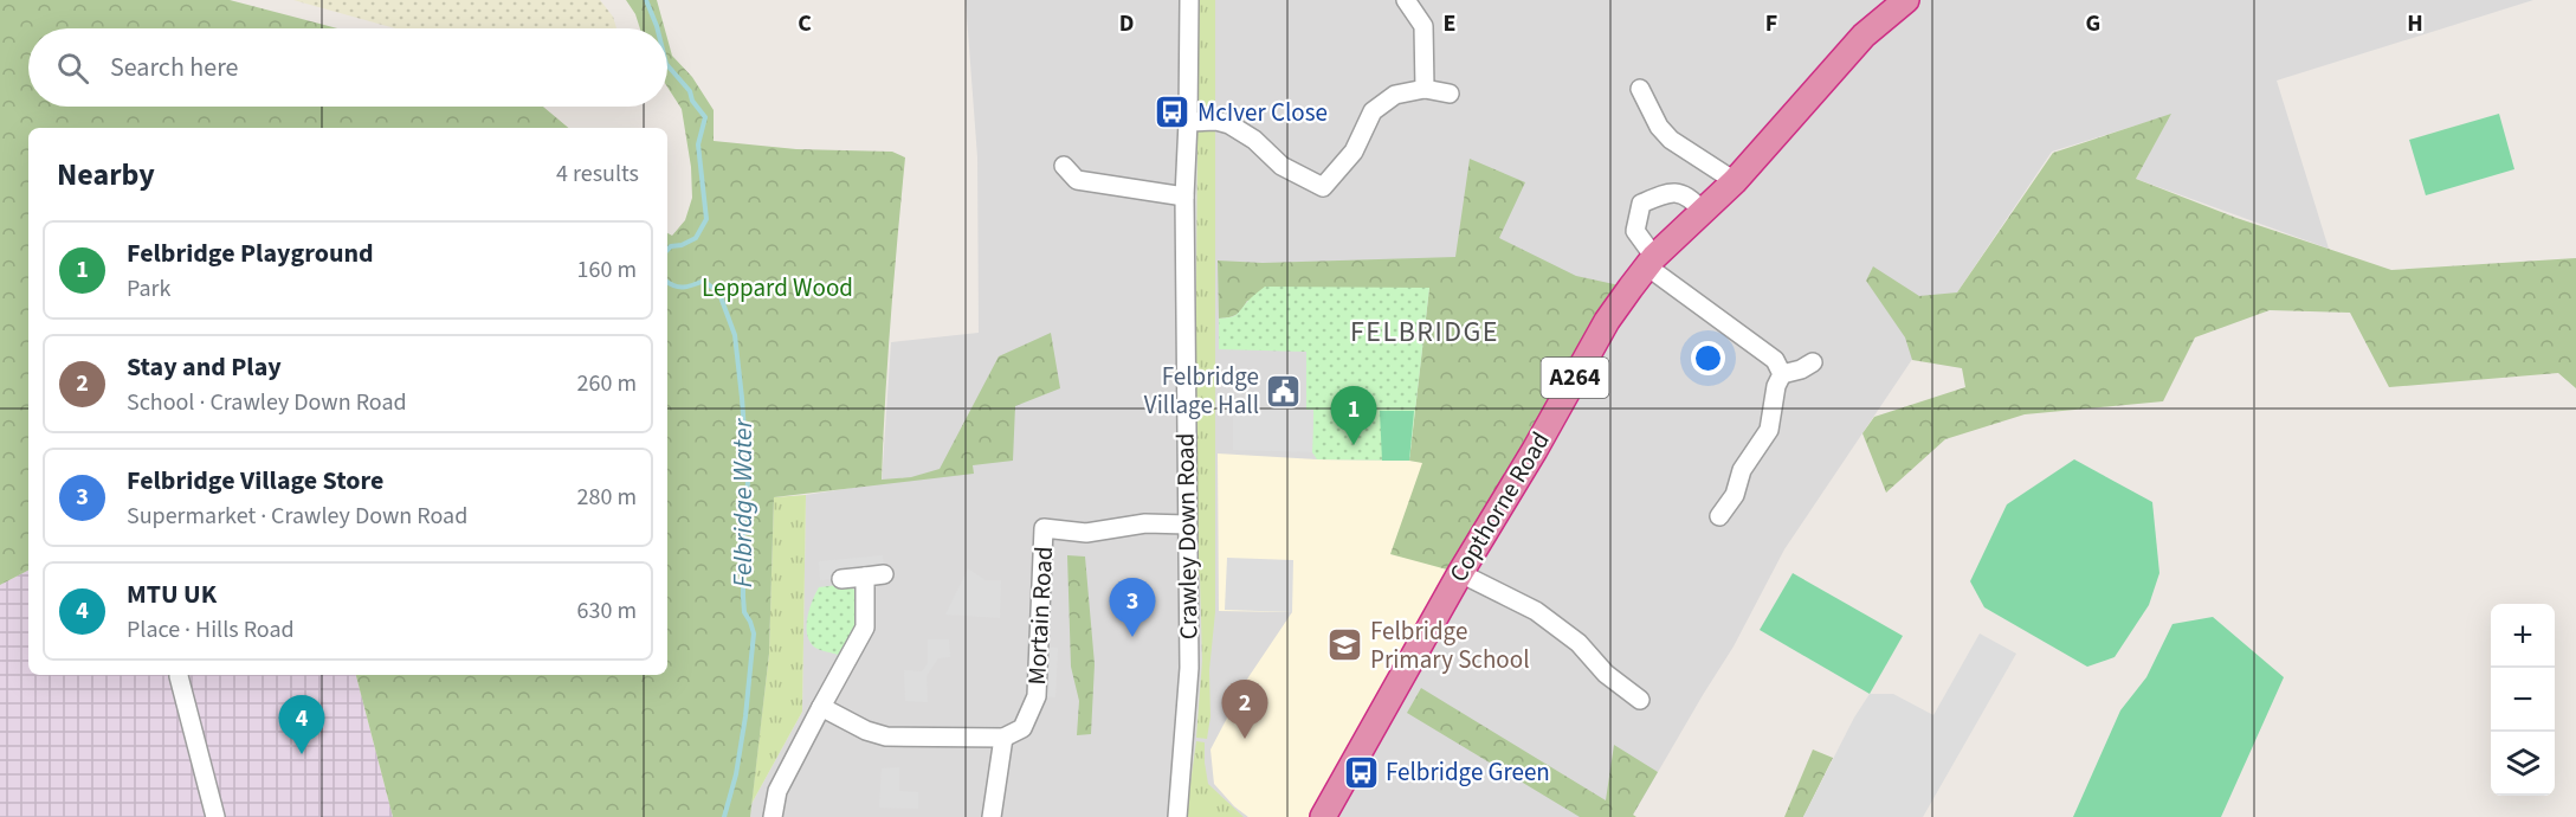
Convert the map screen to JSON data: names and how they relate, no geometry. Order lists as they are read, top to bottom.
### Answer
{
  "streets": {
    "highway": ["A264", "Copthorne Road"],
    "street": ["Crawley Down Road", "Mortain Road"]
  },
  "crossings": [
    ["Crawley Down Road", "Mortain Road"]
  ],
  "districts": ["FELBRIDGE"],
  "water": ["Felbridge Water"],
  "parks": ["Leppard Wood"],
  "places": {
    "bus stop": ["McIver Close", "Felbridge Green"],
    "public building": ["Felbridge Village Hall"],
    "school or university": ["Felbridge Primary School"]
  },
  "page": {
    "search": "Search here",
    "heading": ["Nearby", "4 results"],
    "list": [
      {
        "mark": "1",
        "name": "Felbridge Playground",
        "note": "Park",
        "value": "160 m"
      },
      {
        "mark": "2",
        "name": "Stay and Play",
        "note": "School · Crawley Down Road",
        "value": "260 m"
      },
      {
        "mark": "3",
        "name": "Felbridge Village Store",
        "note": "Supermarket · Crawley Down Road",
        "value": "280 m"
      },
      {
        "mark": "4",
        "name": "MTU UK",
        "note": "Place · Hills Road",
        "value": "630 m"
      }
    ],
    "pins": [
      "1",
      "3",
      "2",
      "4"
    ],
    "map_buttons": ["+", "−"]
  },
  "grid": {
    "columns": [
      "C",
      "D",
      "E",
      "F",
      "G",
      "H"
    ]
  }
}
